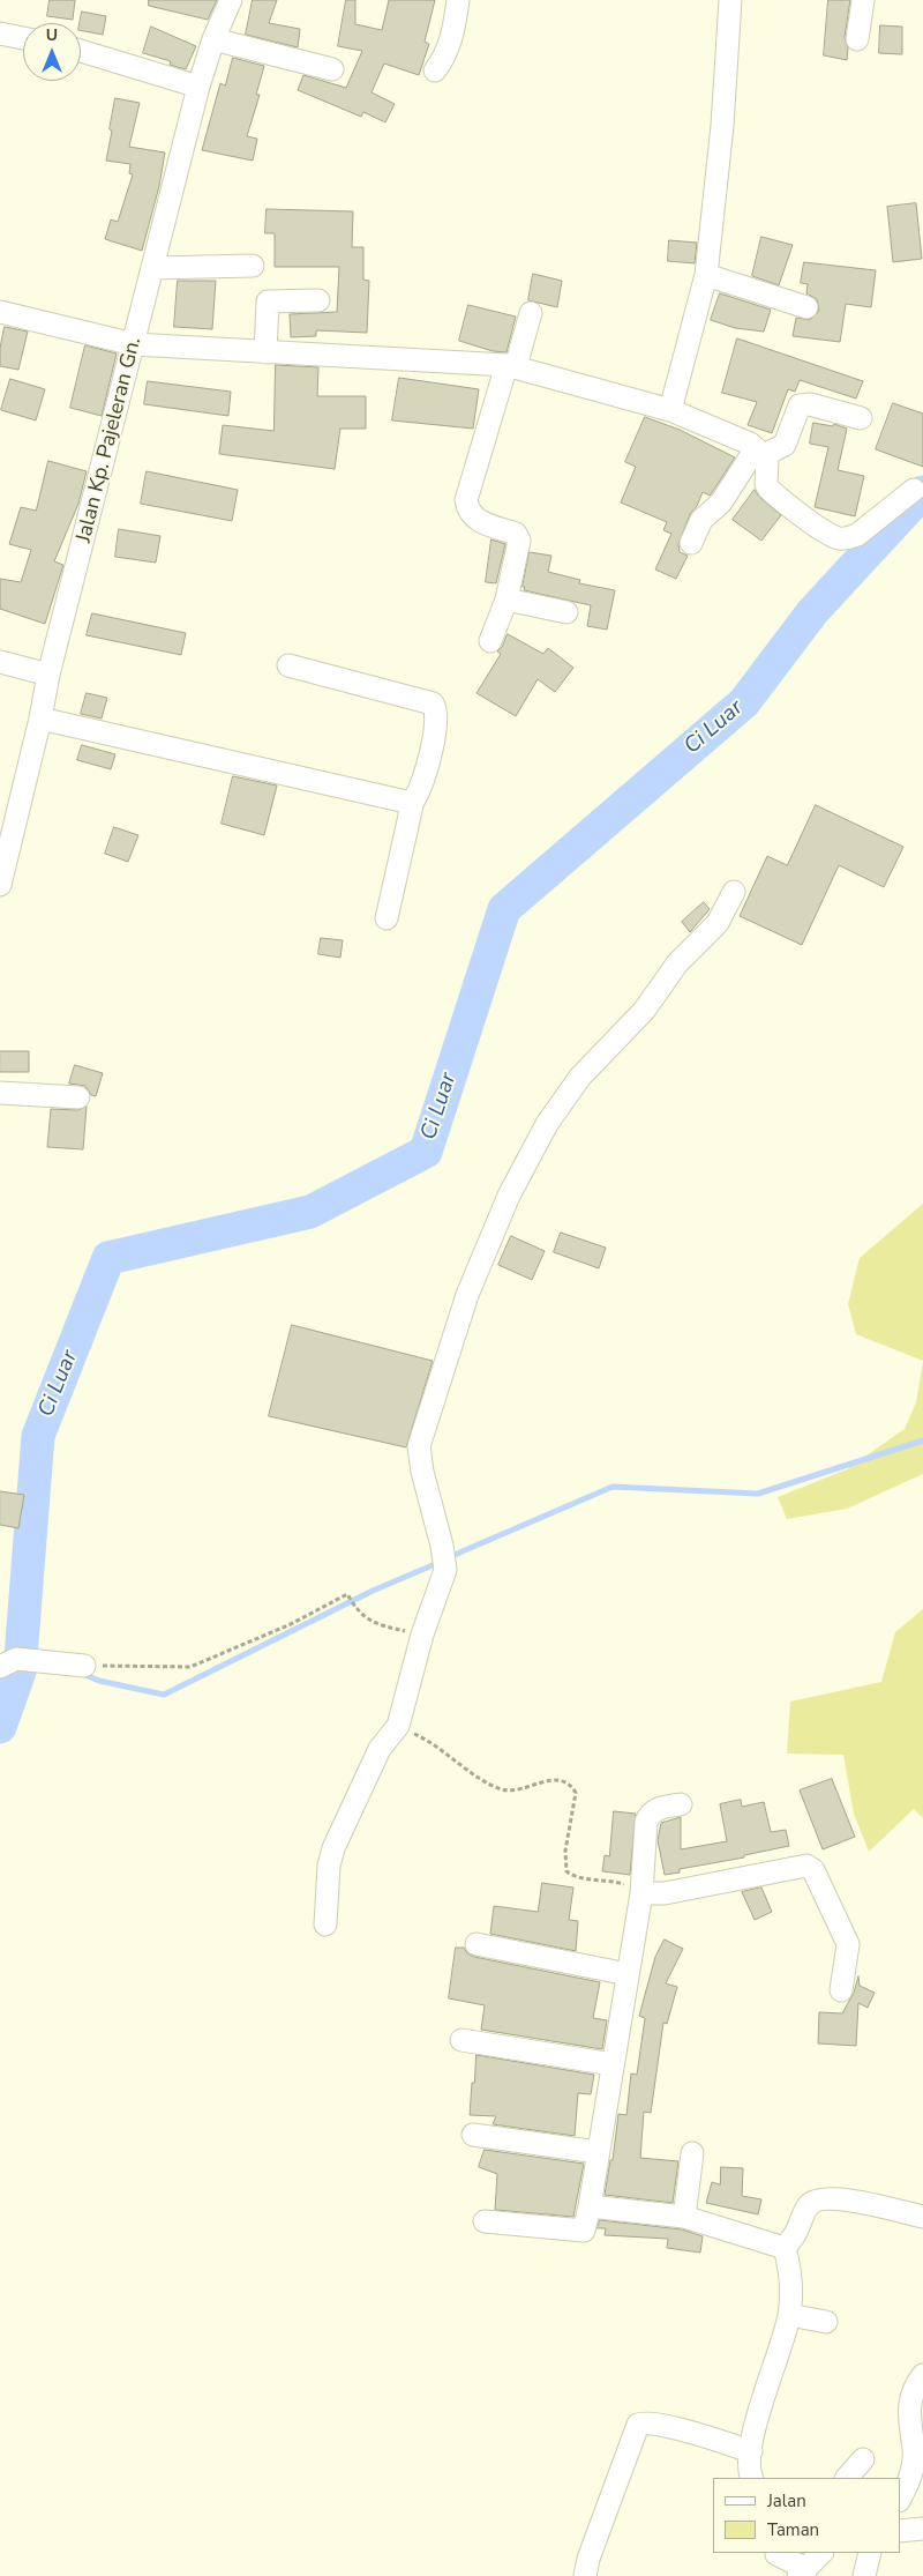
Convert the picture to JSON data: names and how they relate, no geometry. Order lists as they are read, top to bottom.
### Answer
{
  "streets": {
    "street": ["Jalan Kp. Pajeleran Gn."]
  },
  "water": ["Ci Luar"],
  "legend": ["Jalan", "Taman"],
  "north": "top"
}
